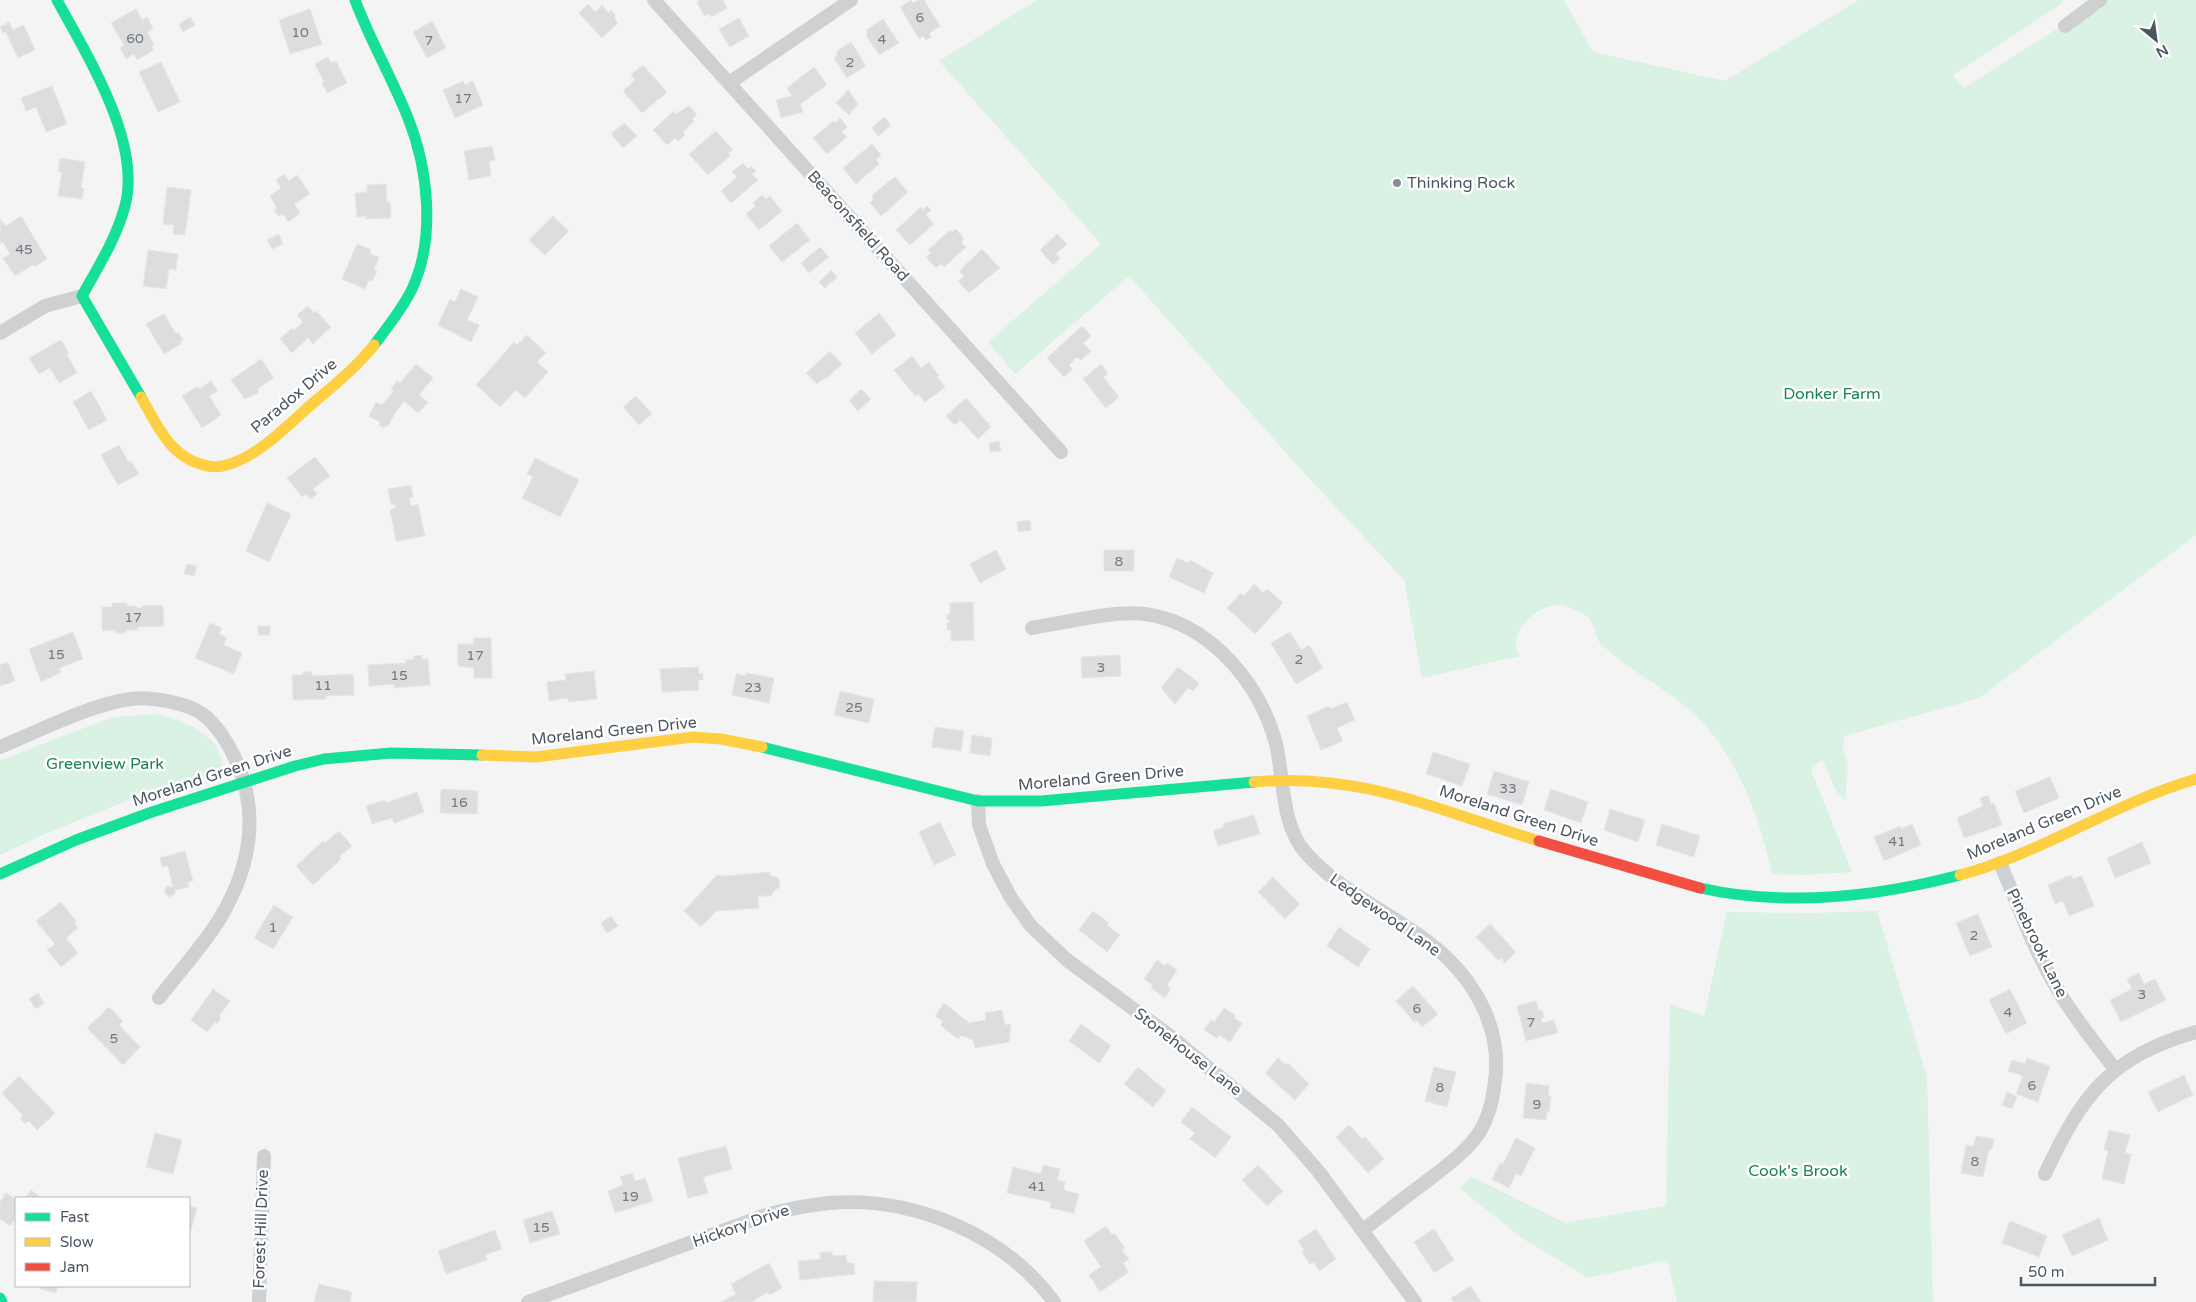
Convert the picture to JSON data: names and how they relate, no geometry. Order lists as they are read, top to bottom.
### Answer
{
  "streets": {
    "street": [
      "Beaconsfield Road",
      "Paradox Drive",
      "Moreland Green Drive",
      "Ledgewood Lane",
      "Pinebrook Lane",
      "Stonehouse Lane",
      "Hickory Drive",
      "Forest Hill Drive"
    ]
  },
  "crossings": [
    ["Moreland Green Drive", "Ledgewood Lane"],
    ["Moreland Green Drive", "Pinebrook Lane"],
    ["Moreland Green Drive", "Stonehouse Lane"],
    ["Ledgewood Lane", "Stonehouse Lane"]
  ],
  "parks": ["Donker Farm", "Greenview Park", "Cook's Brook"],
  "places": ["Thinking Rock"],
  "house_numbers": [
    "6",
    "10",
    "60",
    "4",
    "7",
    "2",
    "17",
    "45",
    "8",
    "17",
    "15",
    "17",
    "2",
    "3",
    "15",
    "11",
    "23",
    "25",
    "33",
    "16",
    "41",
    "1",
    "2",
    "3",
    "6",
    "4",
    "7",
    "5",
    "6",
    "8",
    "9",
    "8",
    "41",
    "19",
    "15"
  ],
  "legend": ["Fast", "Slow", "Jam"],
  "scale_bar": "50 m",
  "north": "bottom right"
}
